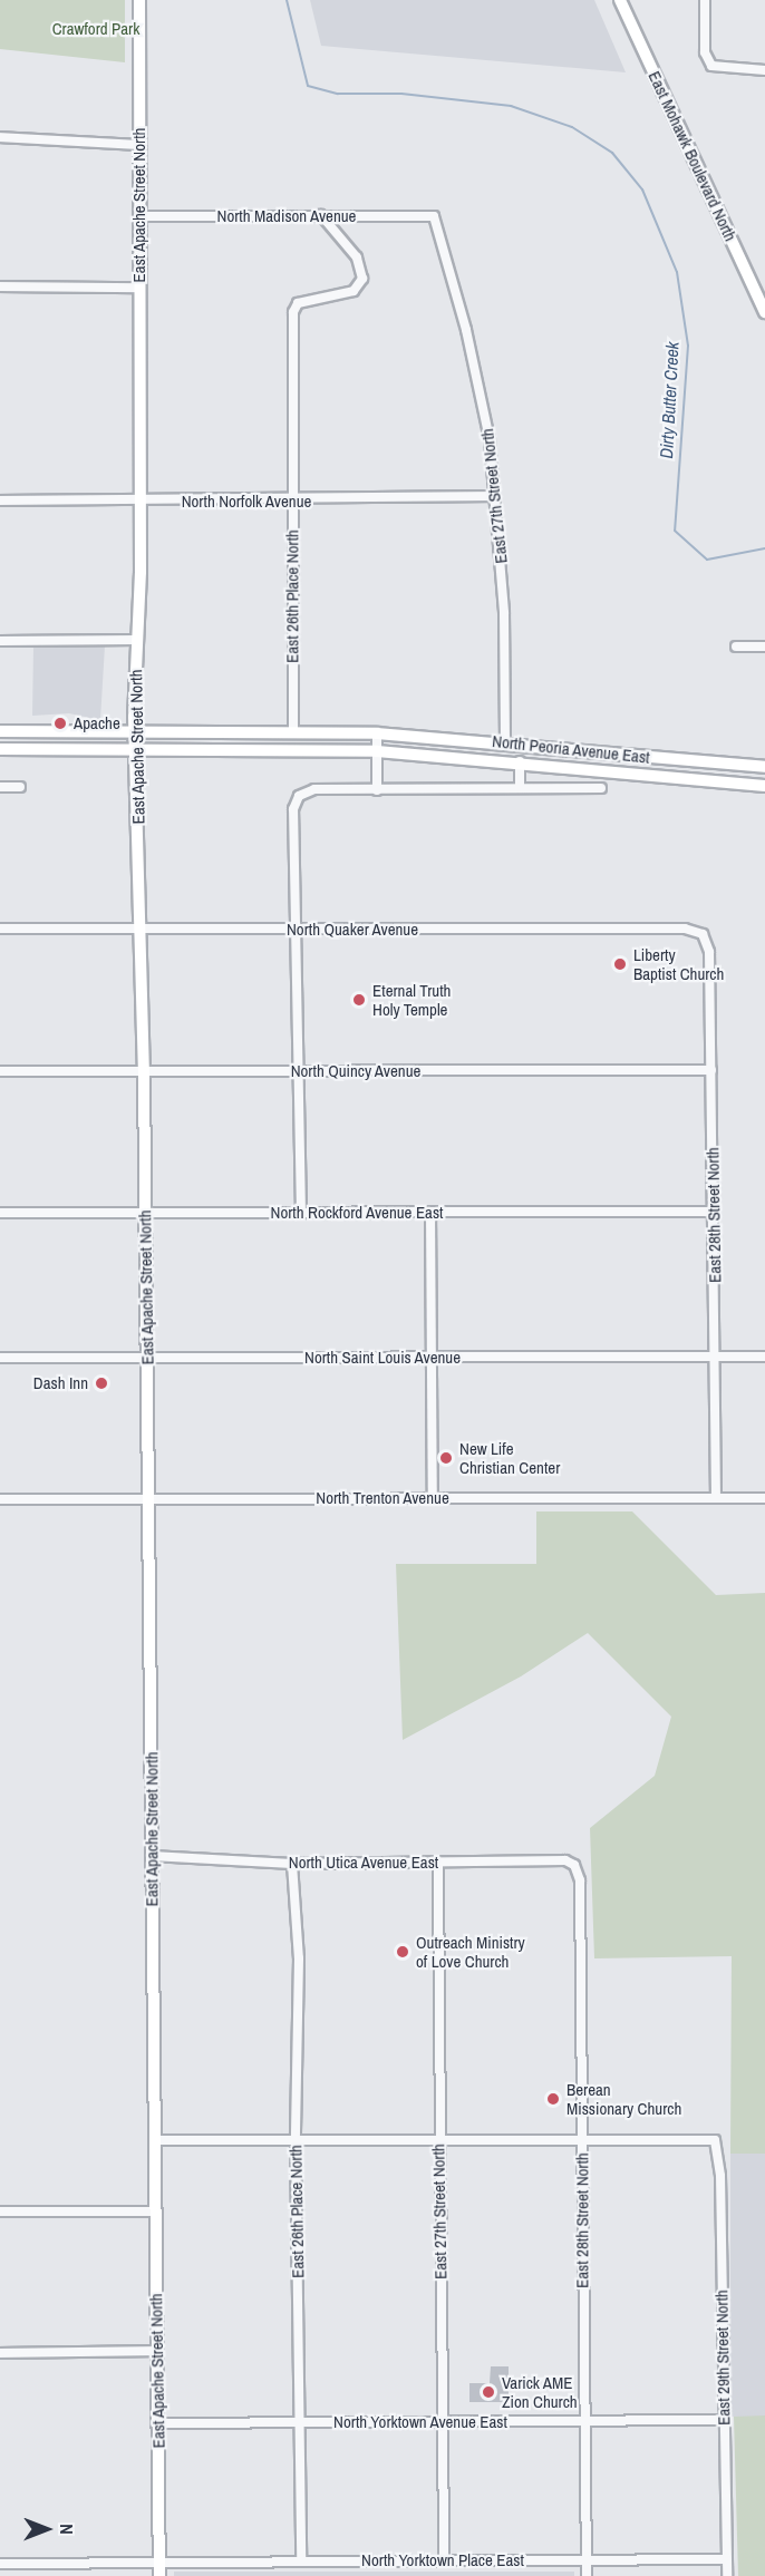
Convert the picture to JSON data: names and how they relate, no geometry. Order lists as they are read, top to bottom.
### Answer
{
  "streets": {
    "main road": ["East Mohawk Boulevard North", "East Apache Street North", "North Peoria Avenue East"],
    "street": [
      "North Madison Avenue",
      "East 27th Street North",
      "North Norfolk Avenue",
      "East 26th Place North",
      "North Quaker Avenue",
      "North Quincy Avenue",
      "North Rockford Avenue East",
      "East 28th Street North",
      "North Saint Louis Avenue",
      "North Trenton Avenue",
      "North Utica Avenue East",
      "East 29th Street North",
      "North Yorktown Avenue East",
      "North Yorktown Place East"
    ]
  },
  "crossings": [
    ["East Apache Street North", "North Madison Avenue"],
    ["East Apache Street North", "North Norfolk Avenue"],
    ["East Apache Street North", "North Peoria Avenue East"],
    ["East Apache Street North", "North Quaker Avenue"],
    ["East Apache Street North", "North Quincy Avenue"],
    ["East Apache Street North", "North Rockford Avenue East"],
    ["East Apache Street North", "North Saint Louis Avenue"],
    ["East Apache Street North", "North Trenton Avenue"],
    ["East Apache Street North", "North Utica Avenue East"],
    ["East Apache Street North", "North Yorktown Avenue East"],
    ["East Apache Street North", "North Yorktown Place East"],
    ["North Madison Avenue", "East 27th Street North"],
    ["North Madison Avenue", "East 26th Place North"],
    ["East 27th Street North", "North Norfolk Avenue"],
    ["East 27th Street North", "North Peoria Avenue East"],
    ["East 27th Street North", "North Utica Avenue East"],
    ["East 27th Street North", "North Yorktown Avenue East"],
    ["East 27th Street North", "North Yorktown Place East"],
    ["North Norfolk Avenue", "East 26th Place North"],
    ["East 26th Place North", "North Peoria Avenue East"],
    ["East 26th Place North", "North Utica Avenue East"],
    ["East 26th Place North", "North Yorktown Avenue East"],
    ["East 26th Place North", "North Yorktown Place East"],
    ["North Quaker Avenue", "East 28th Street North"],
    ["North Quincy Avenue", "East 28th Street North"],
    ["North Rockford Avenue East", "East 28th Street North"],
    ["East 28th Street North", "North Saint Louis Avenue"],
    ["East 28th Street North", "North Trenton Avenue"],
    ["East 28th Street North", "North Utica Avenue East"],
    ["East 28th Street North", "East 29th Street North"],
    ["East 28th Street North", "North Yorktown Avenue East"],
    ["East 28th Street North", "North Yorktown Place East"],
    ["East 29th Street North", "North Yorktown Avenue East"],
    ["East 29th Street North", "North Yorktown Place East"]
  ],
  "water": ["Dirty Butter Creek"],
  "parks": ["Crawford Park"],
  "places": [
    "Apache",
    "Liberty Baptist Church",
    "Eternal Truth Holy Temple",
    "Dash Inn",
    "New Life Christian Center",
    "Outreach Ministry of Love Church",
    "Berean Missionary Church",
    "Varick AME Zion Church"
  ],
  "north": "right"
}
